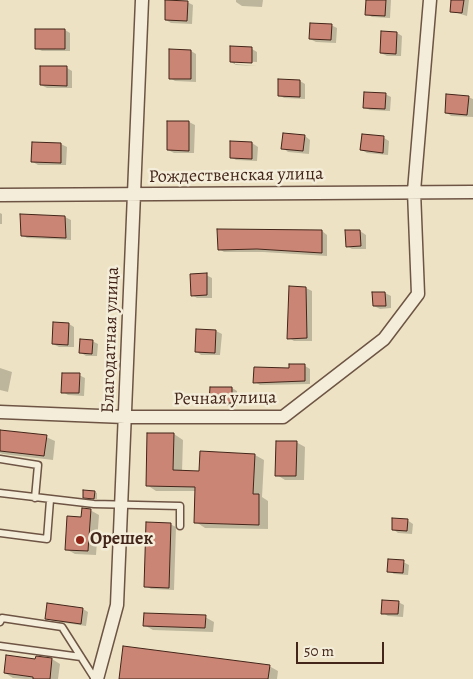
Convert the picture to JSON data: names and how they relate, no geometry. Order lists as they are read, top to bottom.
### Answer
{
  "streets": {
    "street": ["Рождественская улица", "Благодатная улица", "Речная улица"]
  },
  "crossings": [
    ["Рождественская улица", "Благодатная улица"],
    ["Рождественская улица", "Речная улица"],
    ["Благодатная улица", "Речная улица"]
  ],
  "places": ["Орешек"],
  "scale_bar": "50 m"
}
